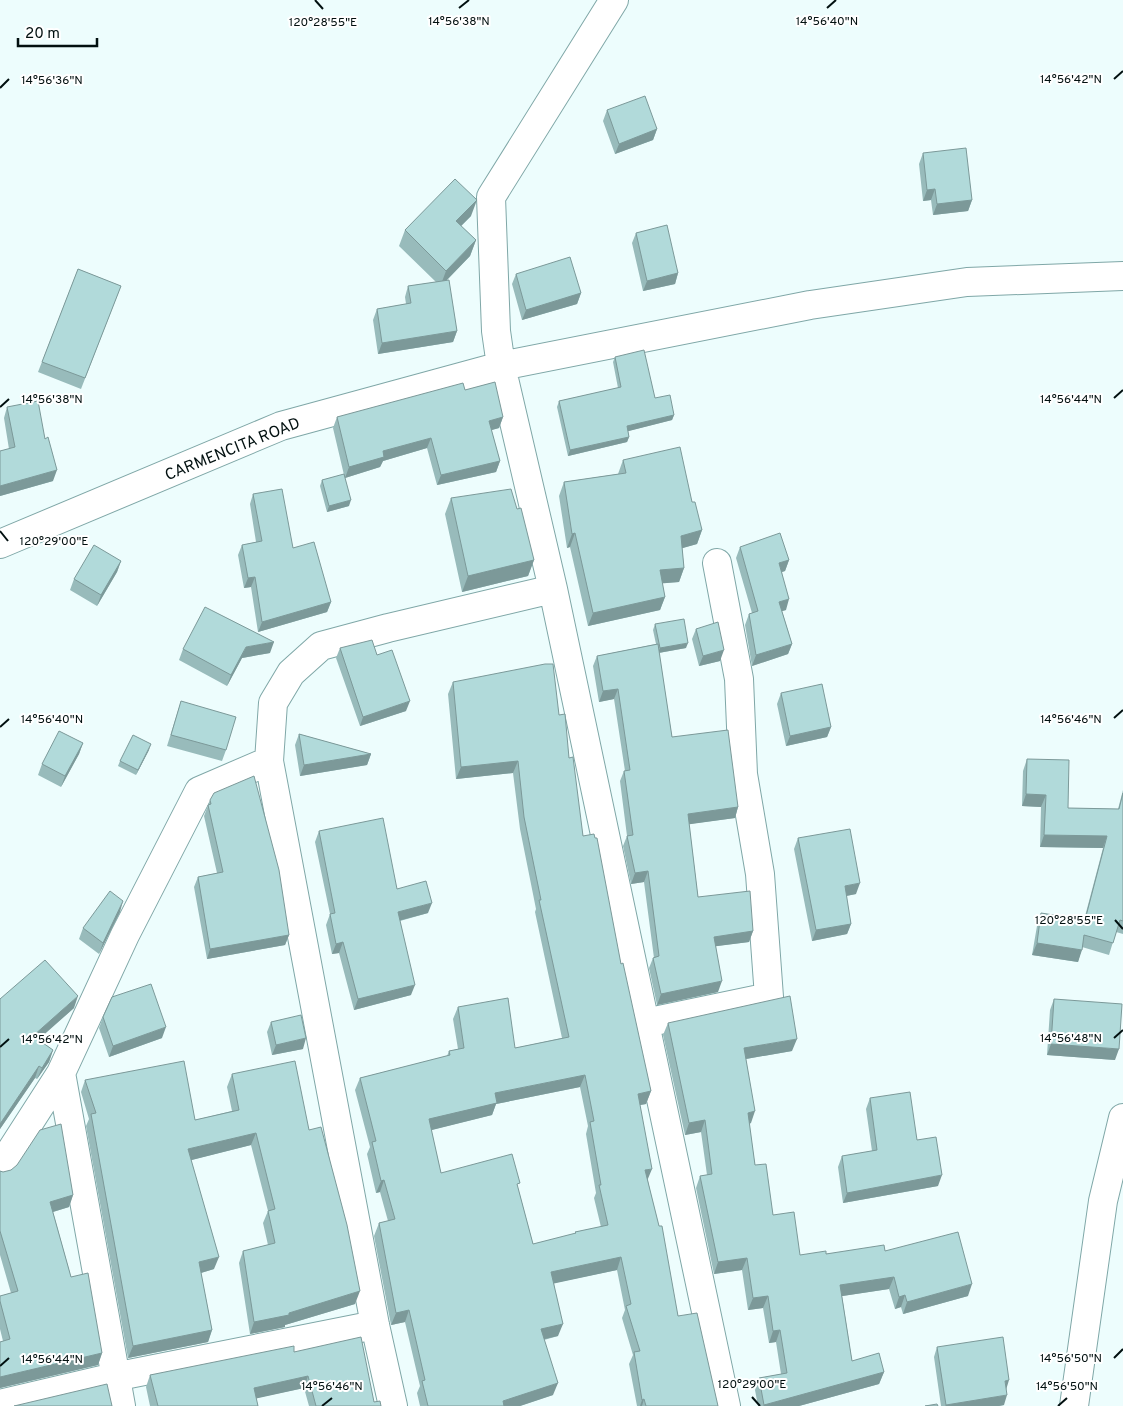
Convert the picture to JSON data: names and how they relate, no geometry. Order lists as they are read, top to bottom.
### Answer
{
  "streets": {
    "street": ["CARMENCITA ROAD"]
  },
  "scale_bar": "20 m",
  "coordinates": [
    "14°56'38\"N",
    "14°56'40\"N",
    "120°28'55\"E",
    "14°56'42\"N",
    "14°56'36\"N",
    "14°56'44\"N",
    "120°29'00\"E",
    "14°56'46\"N",
    "14°56'48\"N",
    "14°56'50\"N"
  ]
}
